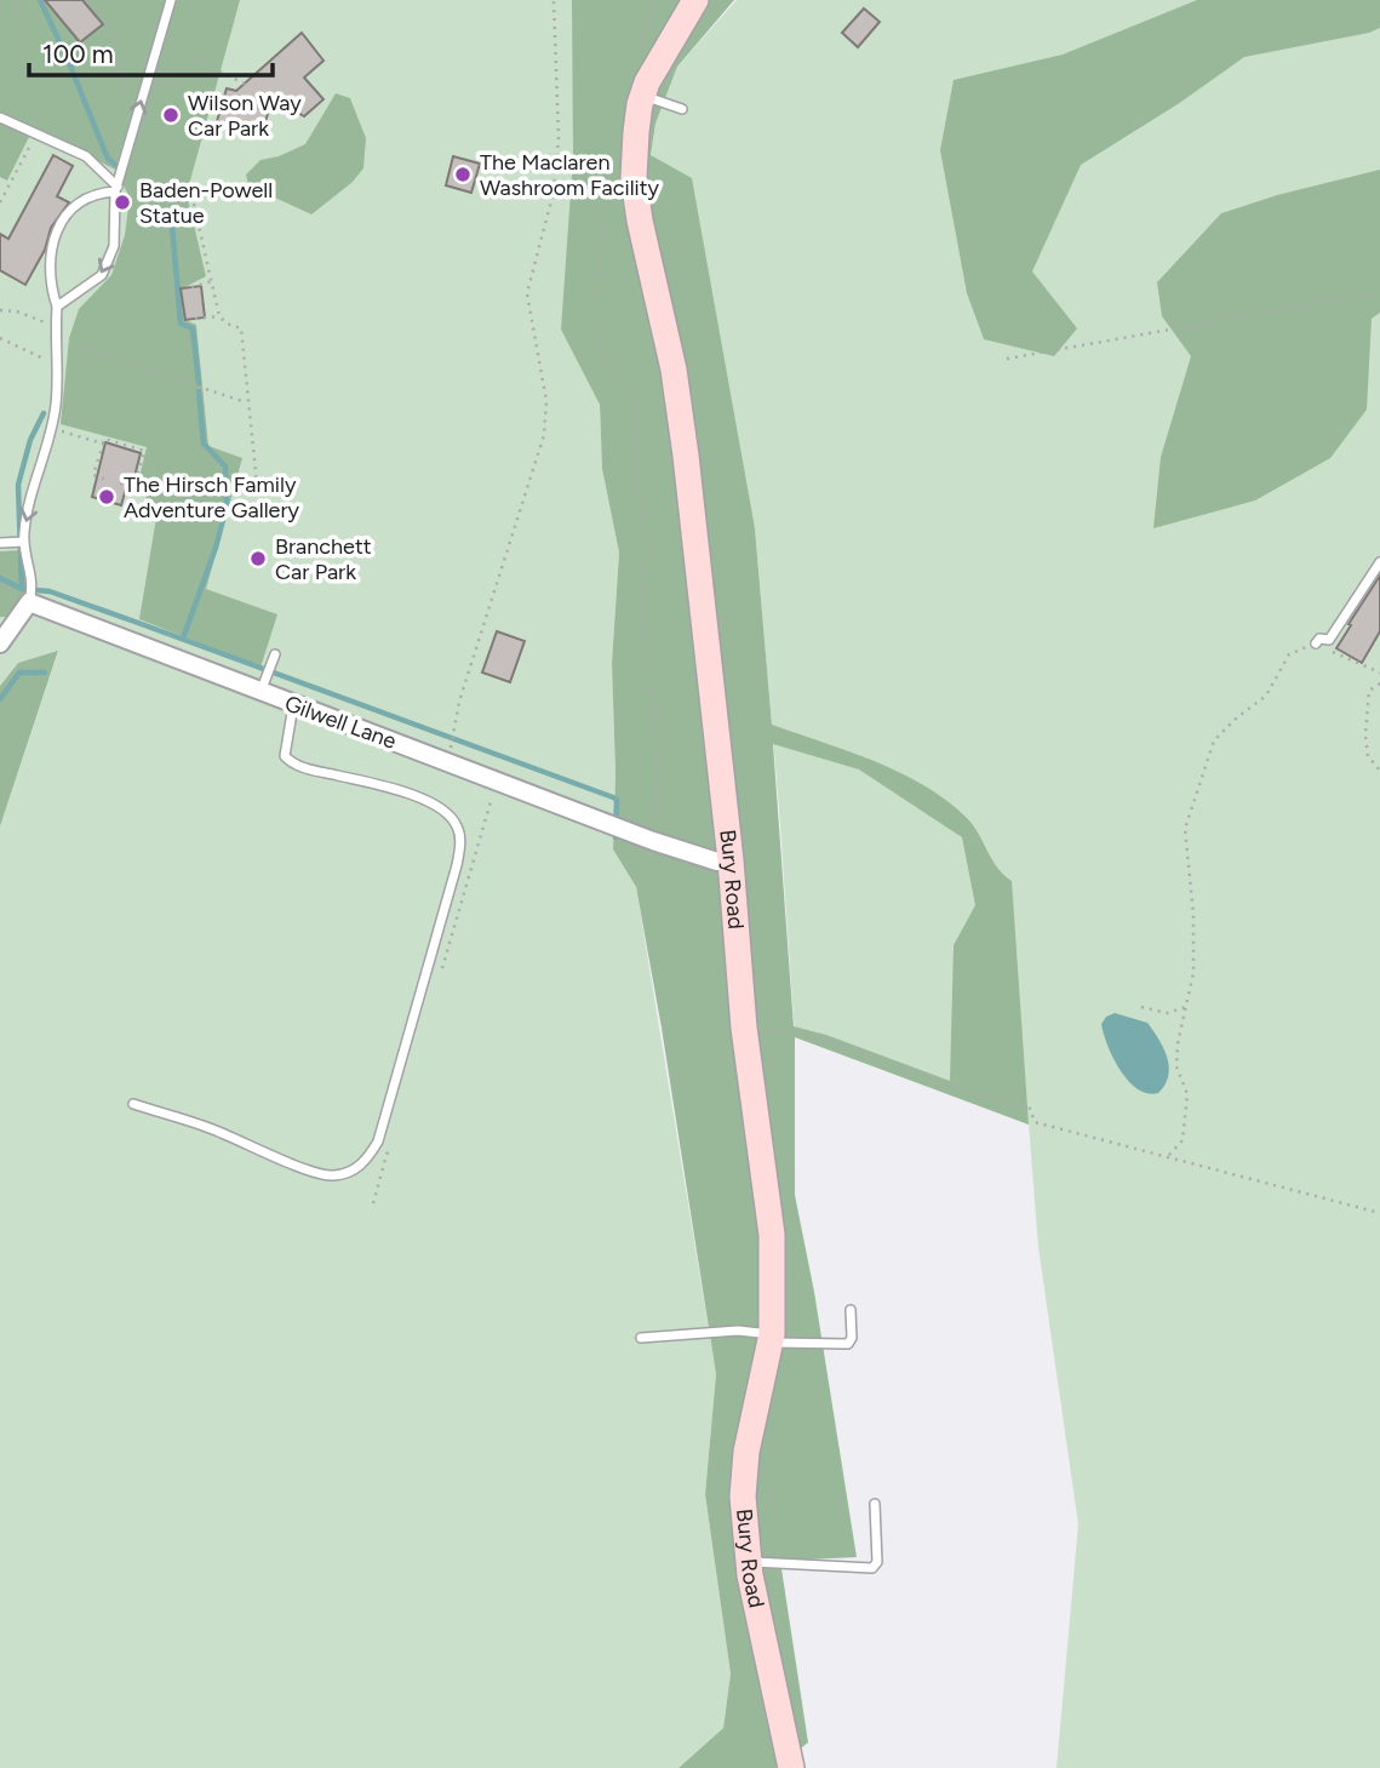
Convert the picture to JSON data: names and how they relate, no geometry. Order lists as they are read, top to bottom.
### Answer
{
  "streets": {
    "street": ["Gilwell Lane", "Bury Road"]
  },
  "crossings": [
    ["Gilwell Lane", "Bury Road"]
  ],
  "places": [
    "Wilson Way Car Park",
    "The Maclaren Washroom Facility",
    "Baden-Powell Statue",
    "The Hirsch Family Adventure Gallery",
    "Branchett Car Park"
  ],
  "scale_bar": "100 m"
}
